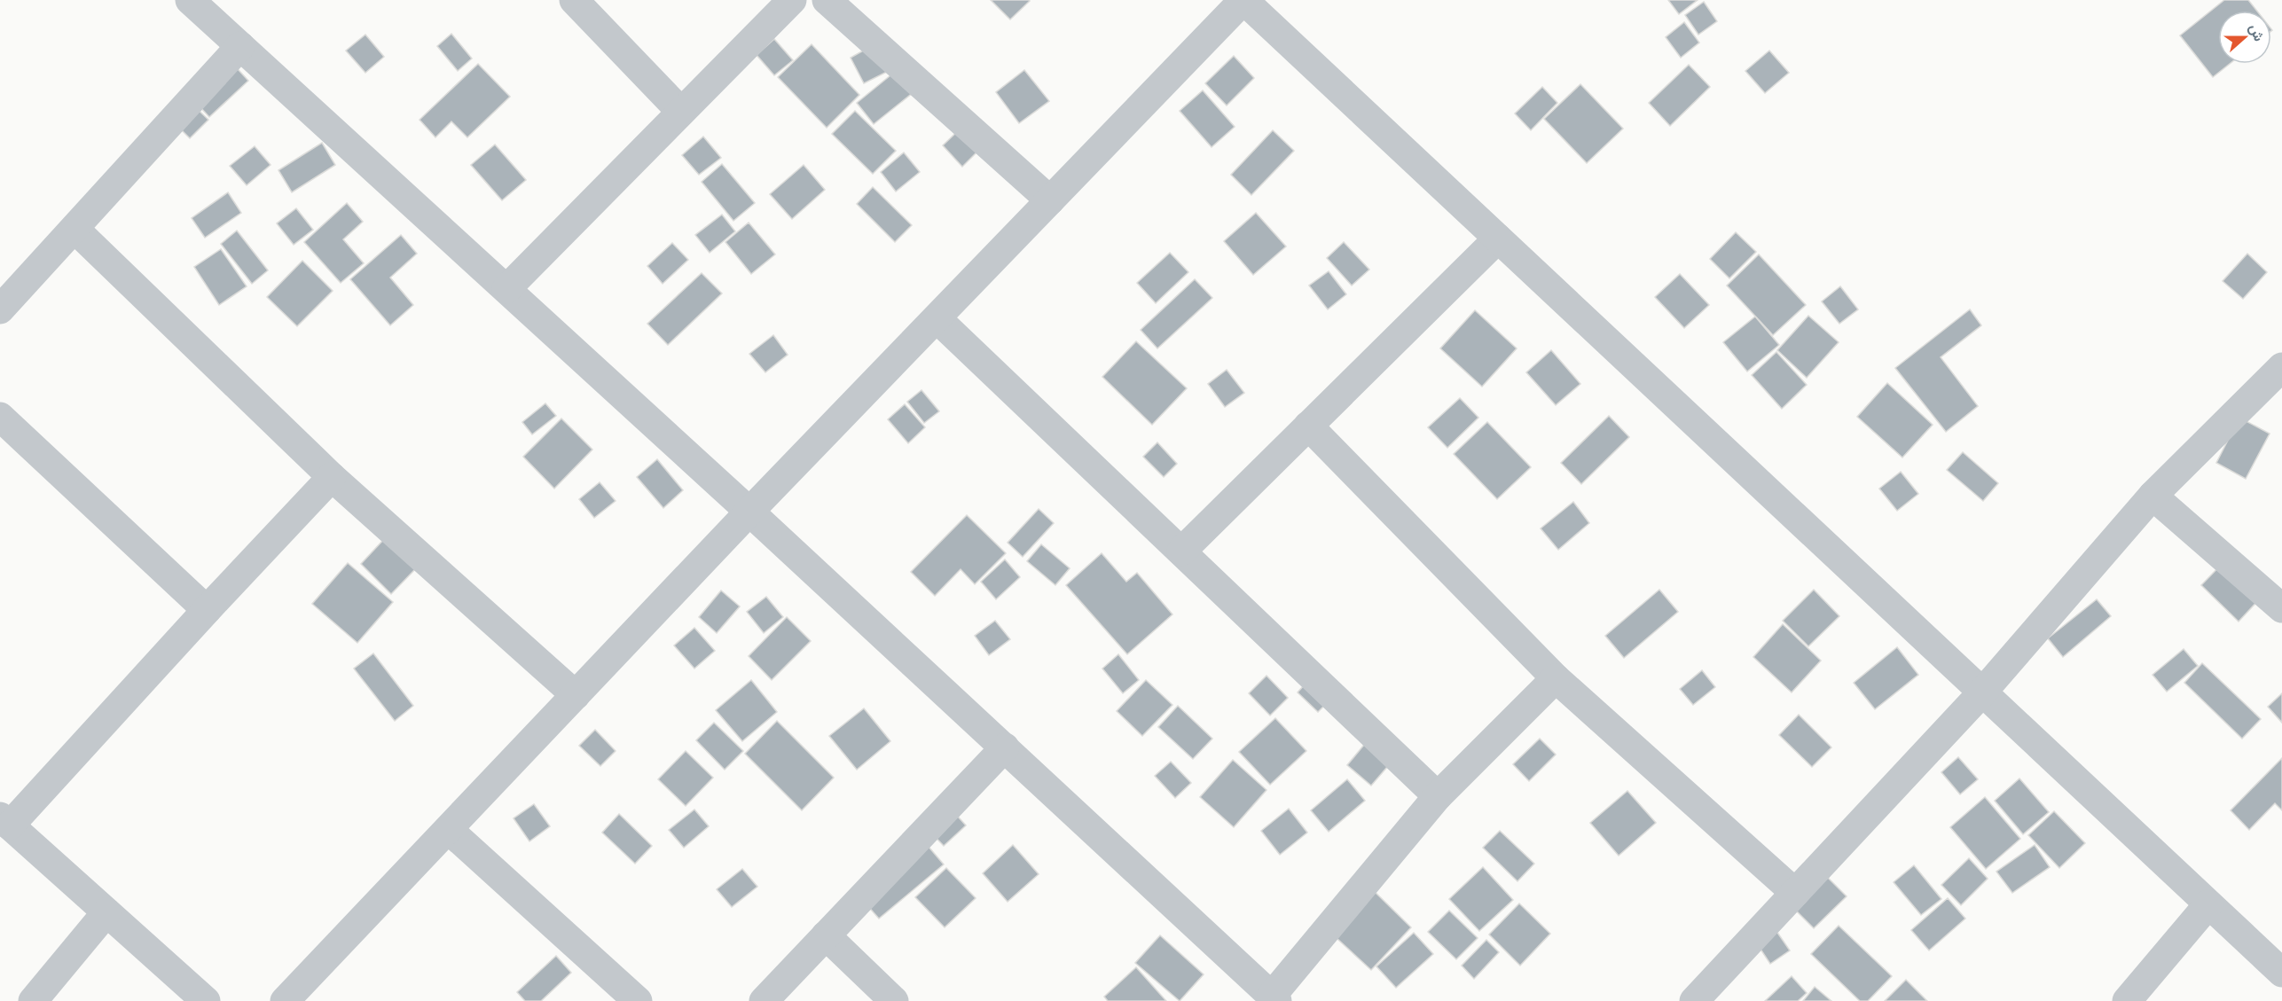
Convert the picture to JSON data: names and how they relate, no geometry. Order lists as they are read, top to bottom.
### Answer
{
  "north": "right"
}
